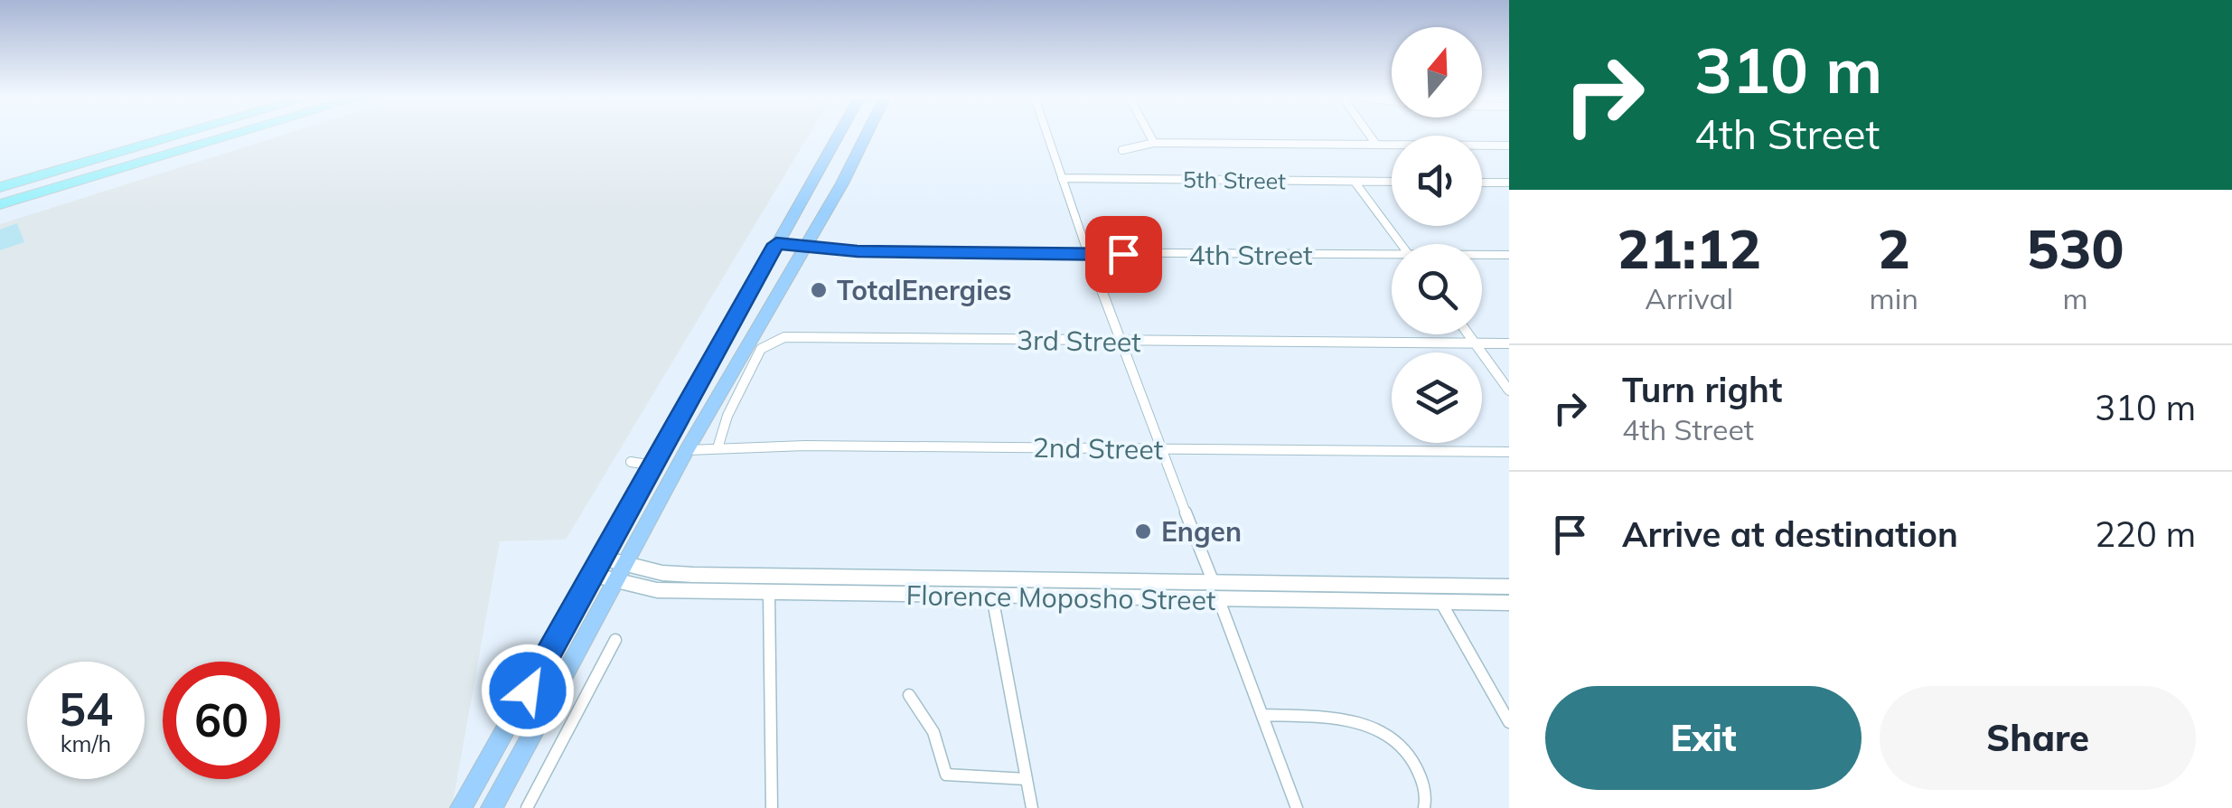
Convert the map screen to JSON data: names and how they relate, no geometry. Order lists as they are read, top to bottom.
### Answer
{
  "streets": {
    "street": [
      "5th Street",
      "4th Street",
      "3rd Street",
      "2nd Street",
      "Florence Moposho Street"
    ]
  },
  "crossings": [
    ["3rd Street", "2nd Street"]
  ],
  "places": ["TotalEnergies", "Engen"],
  "north": "top",
  "page": {
    "turn": ["310 m", "4th Street"],
    "eta": [
      "21:12",
      "Arrival",
      "2",
      "min",
      "530",
      "m"
    ],
    "list": [
      {
        "name": "Turn right",
        "note": "4th Street",
        "value": "310 m"
      },
      {
        "name": "Arrive at destination",
        "value": "220 m"
      }
    ],
    "speed": "54 km/h",
    "limit": "60",
    "buttons": ["Exit", "Share"]
  }
}
